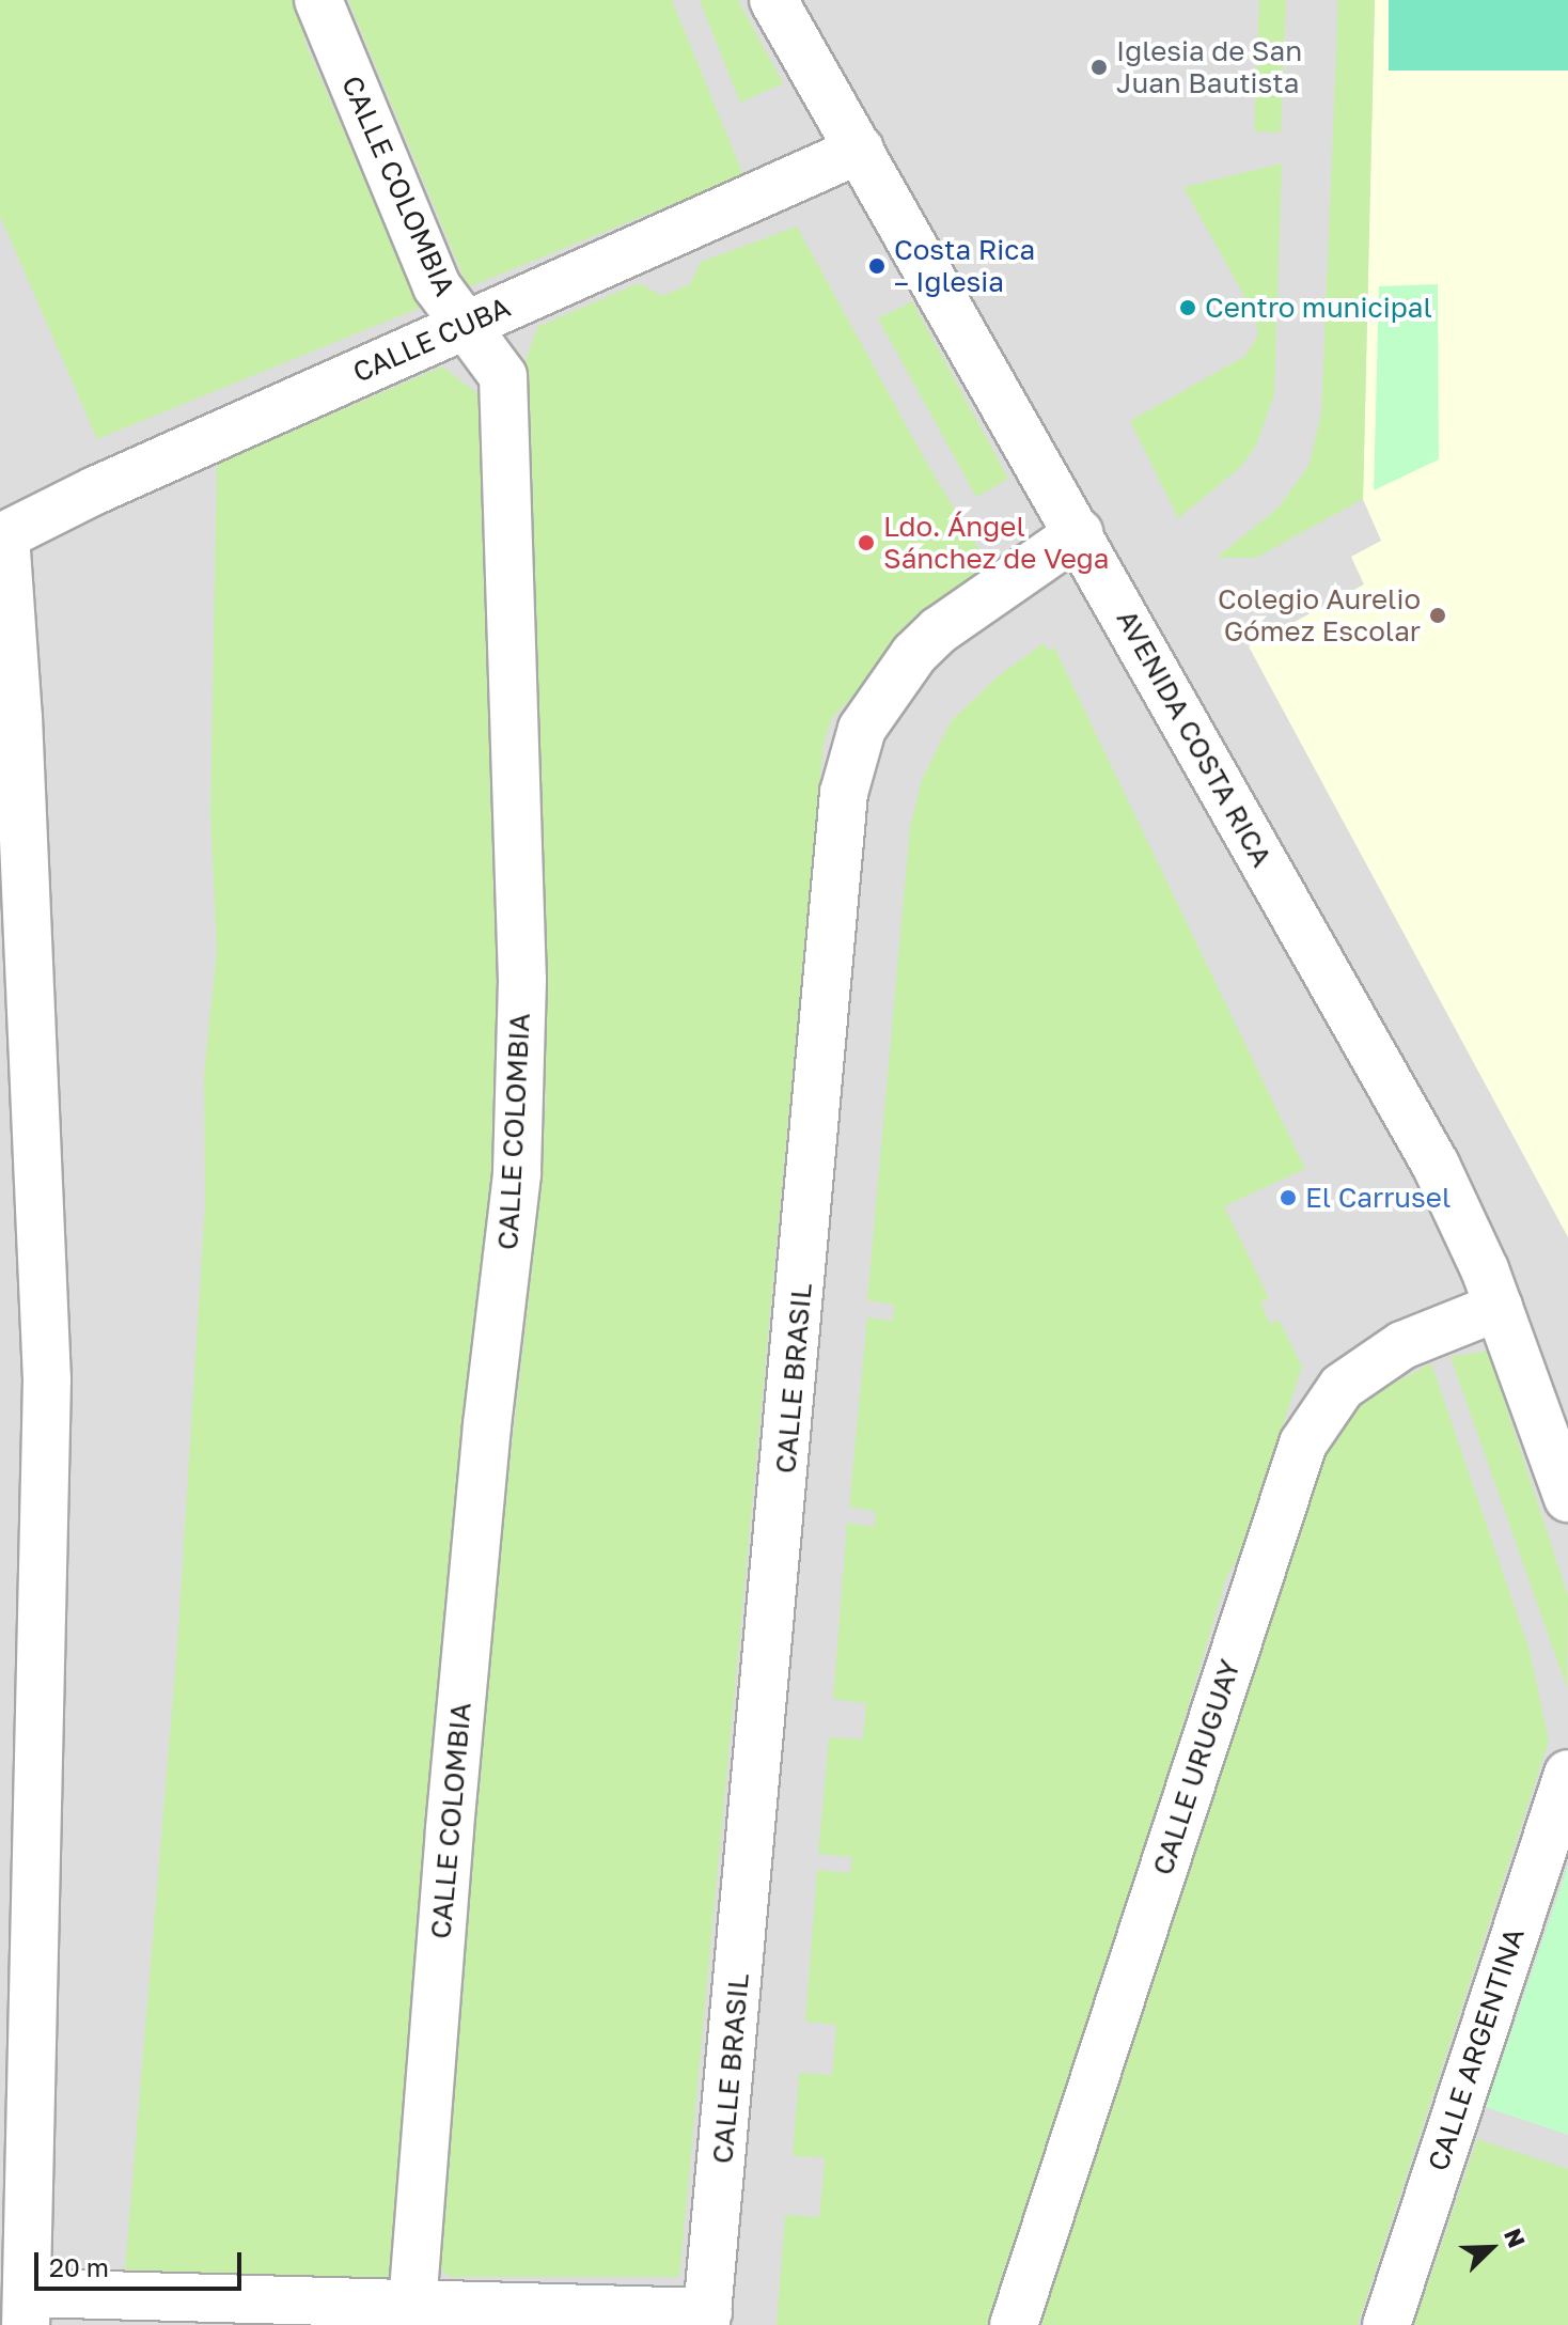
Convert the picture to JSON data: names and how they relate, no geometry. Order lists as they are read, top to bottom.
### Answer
{
  "streets": {
    "street": [
      "CALLE COLOMBIA",
      "CALLE CUBA",
      "AVENIDA COSTA RICA",
      "CALLE BRASIL",
      "CALLE URUGUAY",
      "CALLE ARGENTINA"
    ]
  },
  "crossings": [
    ["CALLE COLOMBIA", "CALLE CUBA"],
    ["CALLE CUBA", "AVENIDA COSTA RICA"],
    ["AVENIDA COSTA RICA", "CALLE BRASIL"],
    ["AVENIDA COSTA RICA", "CALLE URUGUAY"]
  ],
  "places": [
    "Iglesia de San Juan Bautista",
    "Costa Rica – Iglesia",
    "Centro municipal",
    "Ldo. Ángel Sánchez de Vega",
    "Colegio Aurelio Gómez Escolar",
    "El Carrusel"
  ],
  "scale_bar": "20 m",
  "north": "top right"
}
